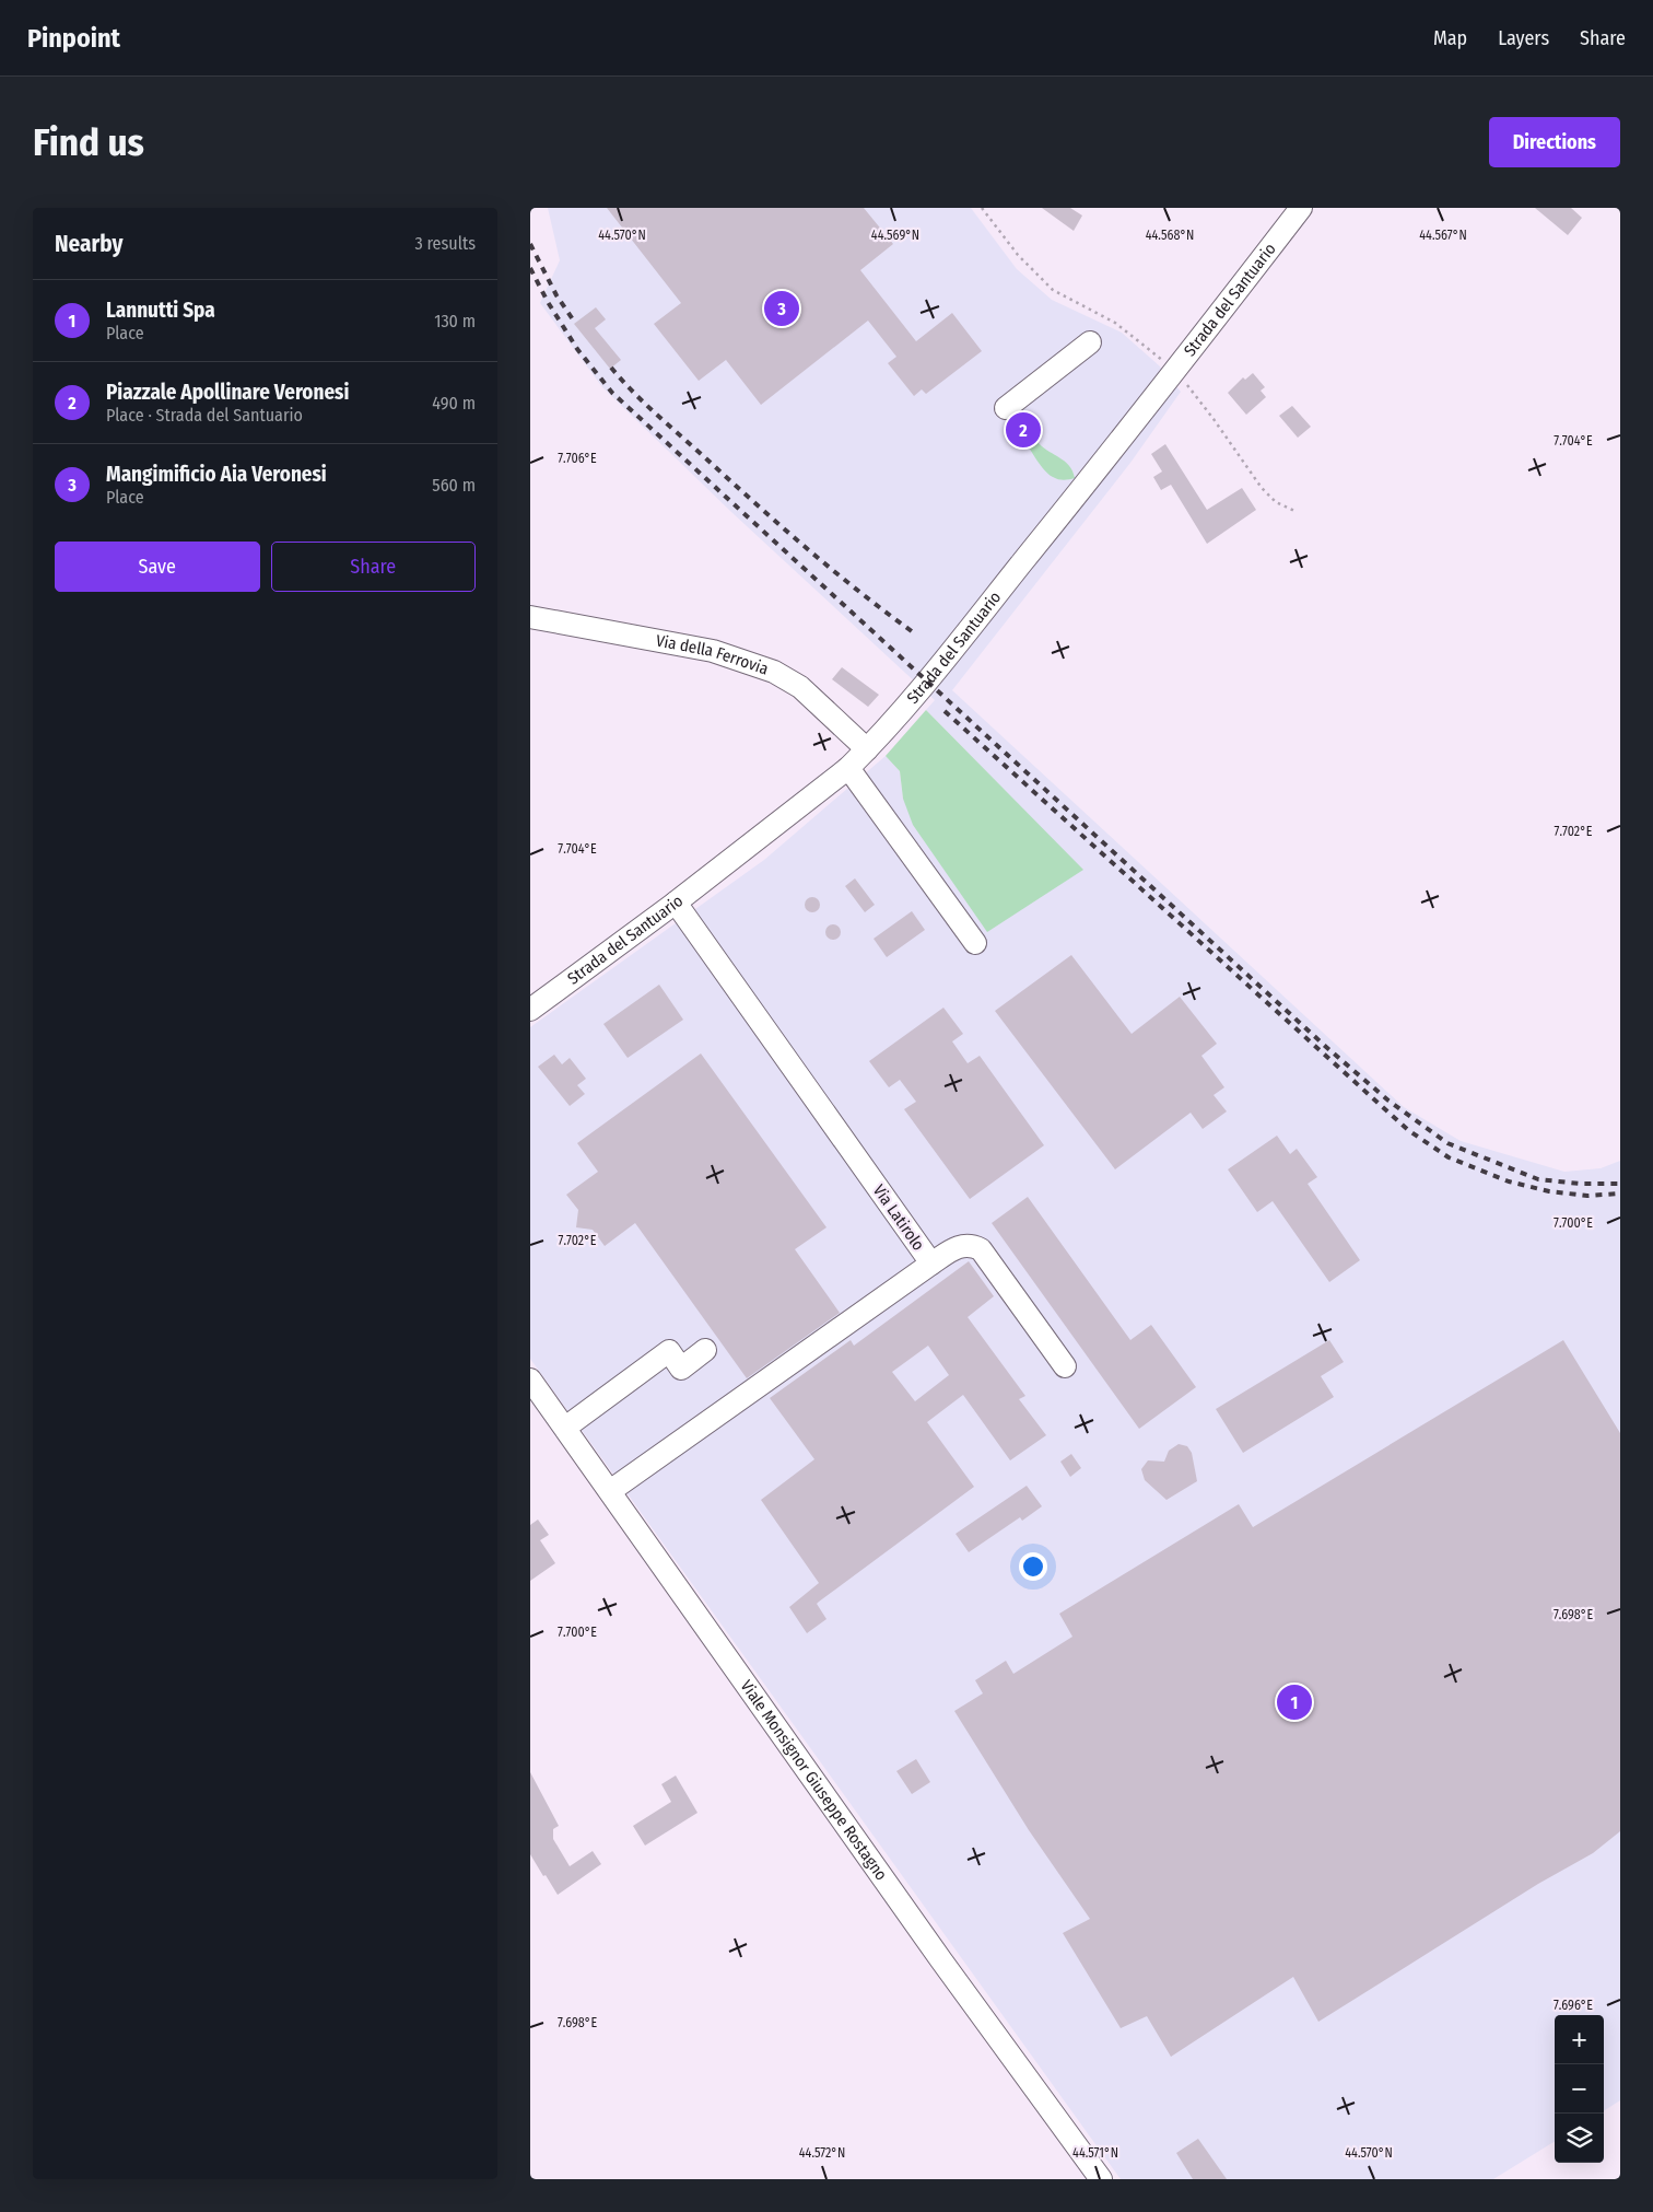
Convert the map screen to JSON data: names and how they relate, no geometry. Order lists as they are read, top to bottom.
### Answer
{
  "streets": {
    "street": [
      "Strada del Santuario",
      "Via della Ferrovia",
      "Via Latirolo",
      "Viale Monsignor Giuseppe Rostagno"
    ]
  },
  "crossings": [
    ["Strada del Santuario", "Via della Ferrovia"],
    ["Strada del Santuario", "Via Latirolo"],
    ["Via Latirolo", "Viale Monsignor Giuseppe Rostagno"]
  ],
  "page": {
    "header": "Pinpoint",
    "nav": ["Map", "Layers", "Share"],
    "buttons": [
      "Directions",
      ["Save", "Share"]
    ],
    "title": "Find us",
    "heading": ["Nearby", "3 results"],
    "list": [
      {
        "mark": "1",
        "name": "Lannutti Spa",
        "note": "Place",
        "value": "130 m"
      },
      {
        "mark": "2",
        "name": "Piazzale Apollinare Veronesi",
        "note": "Place · Strada del Santuario",
        "value": "490 m"
      },
      {
        "mark": "3",
        "name": "Mangimificio Aia Veronesi",
        "note": "Place",
        "value": "560 m"
      }
    ],
    "pins": ["3", "2", "1"],
    "map_buttons": ["+", "−"]
  },
  "coordinates": [
    "44.570°N",
    "44.569°N",
    "44.568°N",
    "44.567°N",
    "7.704°E",
    "7.706°E",
    "7.702°E",
    "7.700°E",
    "7.698°E",
    "7.696°E",
    "44.572°N",
    "44.571°N"
  ]
}
